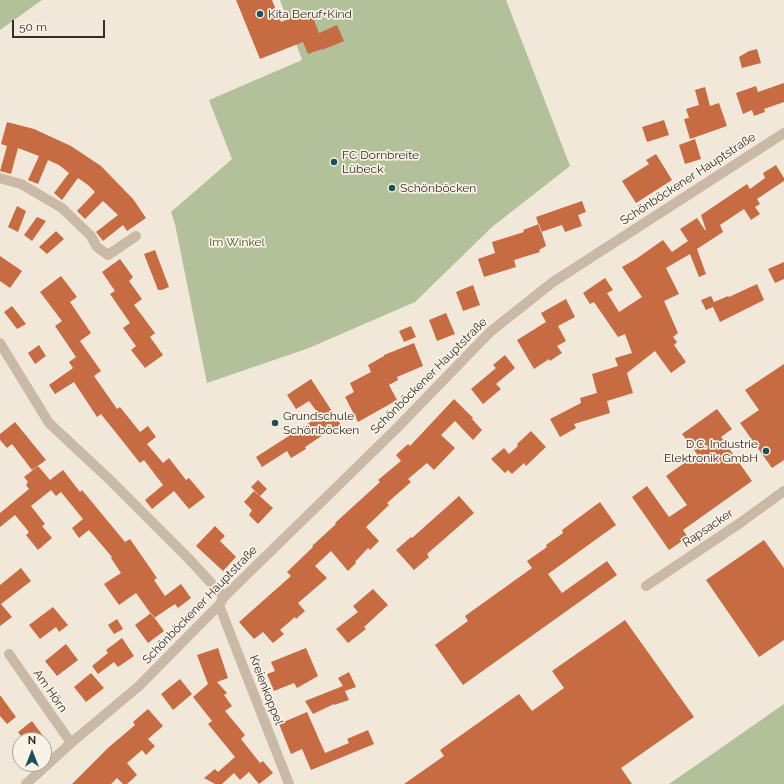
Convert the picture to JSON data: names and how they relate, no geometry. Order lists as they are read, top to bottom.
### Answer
{
  "streets": {
    "street": [
      "Schönböckener Hauptstraße",
      "Rapsacker",
      "Kreienkoppel",
      "Am Hörn"
    ]
  },
  "crossings": [
    ["Schönböckener Hauptstraße", "Kreienkoppel"],
    ["Schönböckener Hauptstraße", "Am Hörn"]
  ],
  "parks": ["Im Winkel"],
  "places": [
    "Kita Beruf+Kind",
    "FC Dornbreite Lübeck",
    "Schönböcken",
    "Grundschule Schönböcken",
    "D.C. Industrie Elektronik GmbH"
  ],
  "scale_bar": "50 m",
  "north": "top"
}
